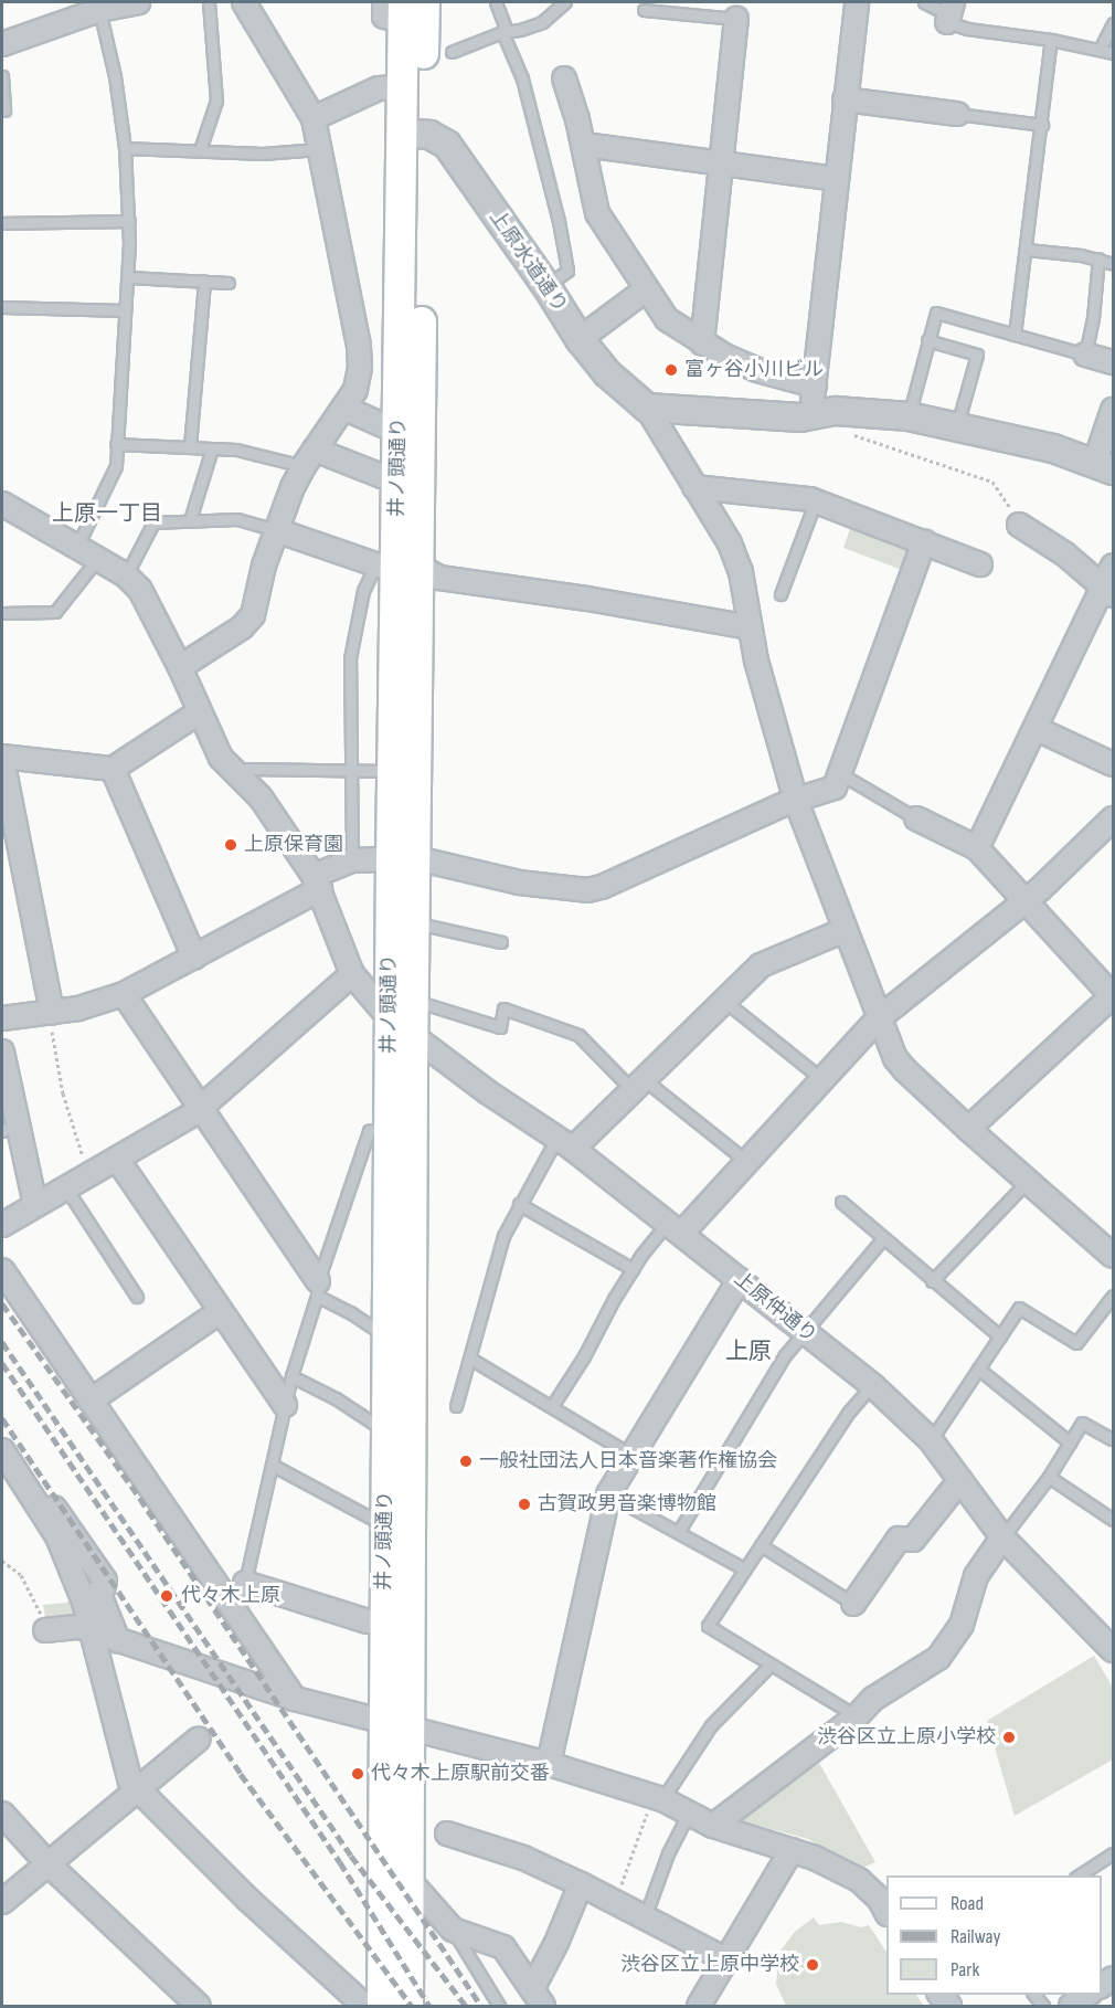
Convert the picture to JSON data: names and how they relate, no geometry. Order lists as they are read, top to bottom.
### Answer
{
  "streets": {
    "main road": ["井ノ頭通り"],
    "street": ["上原水道通り", "上原仲通り"]
  },
  "crossings": [
    ["上原水道通り", "井ノ頭通り"],
    ["井ノ頭通り", "上原仲通り"]
  ],
  "districts": ["上原一丁目", "上原"],
  "places": [
    "富ヶ谷小川ビル",
    "上原保育園",
    "一般社団法人日本音楽著作権協会",
    "古賀政男音楽博物館",
    "代々木上原",
    "渋谷区立上原小学校",
    "代々木上原駅前交番",
    "渋谷区立上原中学校"
  ],
  "legend": ["Road", "Railway", "Park"]
}
